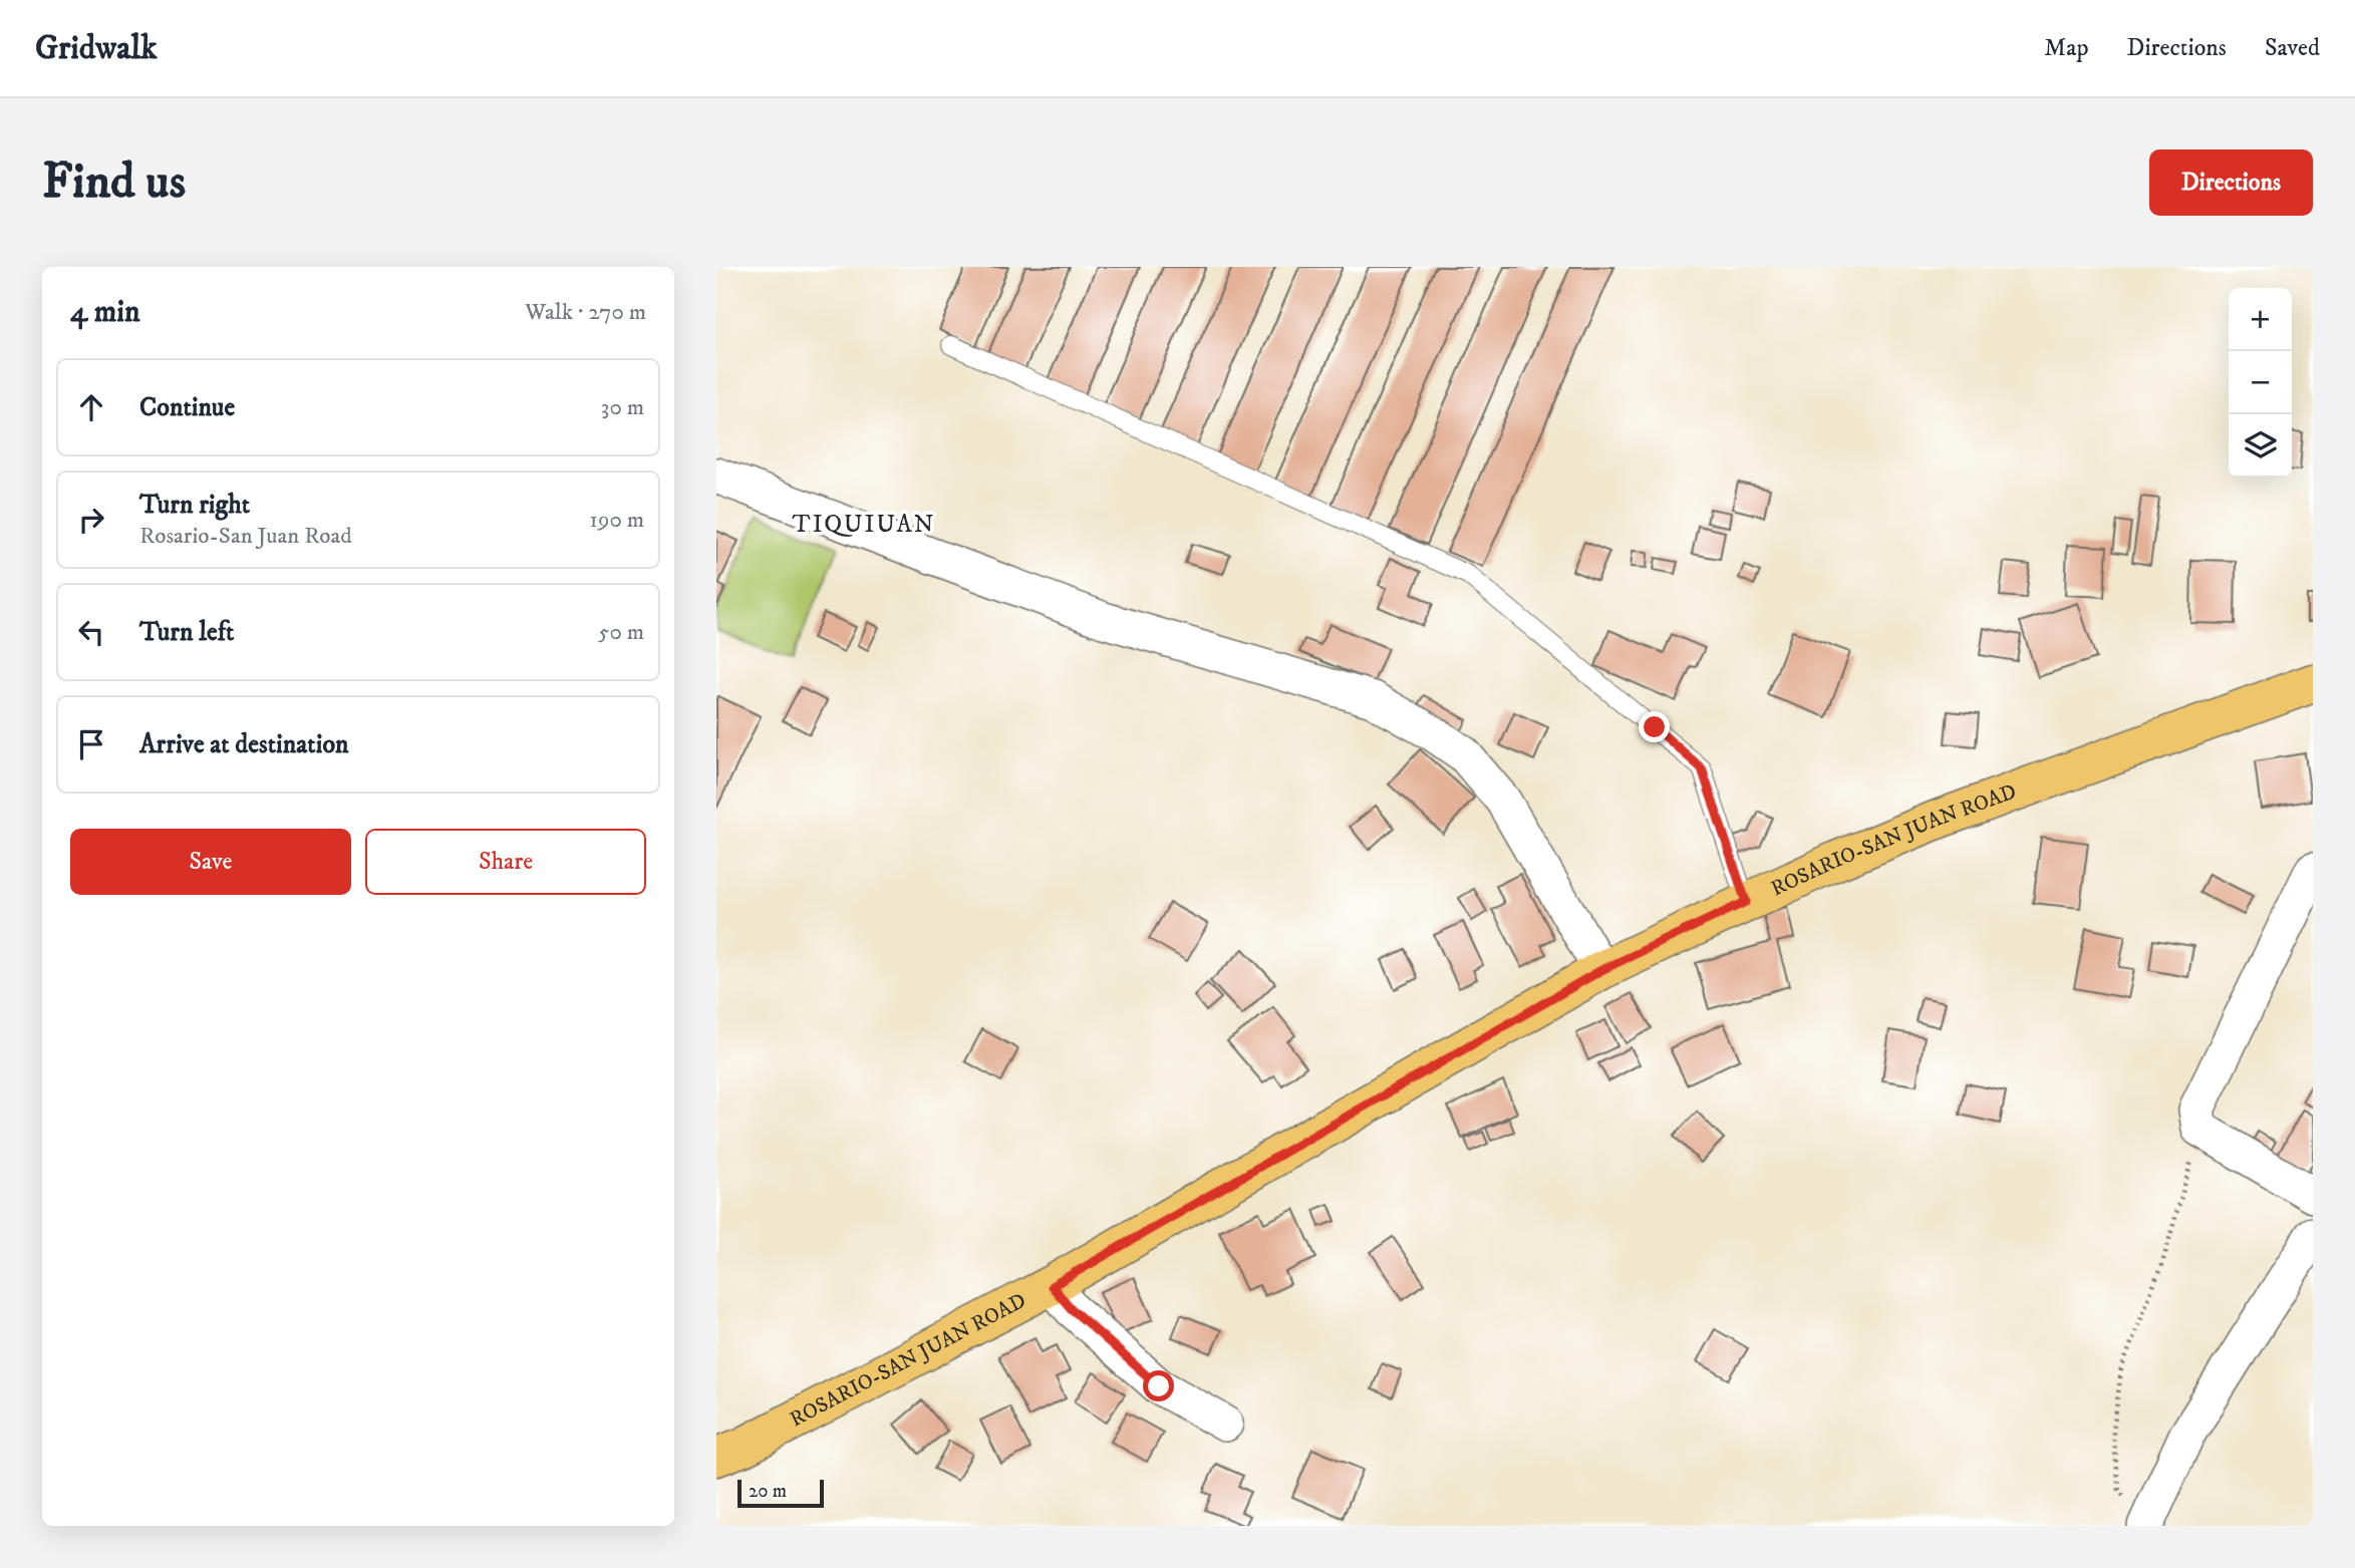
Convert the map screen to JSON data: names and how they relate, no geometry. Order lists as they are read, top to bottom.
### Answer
{
  "streets": {
    "main road": ["ROSARIO-SAN JUAN ROAD"]
  },
  "districts": ["TIQUIUAN"],
  "scale_bar": "20 m",
  "page": {
    "header": "Gridwalk",
    "nav": ["Map", "Directions", "Saved"],
    "buttons": [
      "Directions",
      ["Save", "Share"]
    ],
    "title": "Find us",
    "heading": ["4 min", "Walk · 270 m"],
    "map_buttons": ["+", "−"],
    "list": [
      ["Continue", "30 m"],
      ["Turn right", "Rosario-San Juan Road", "190 m"],
      ["Turn left", "50 m"],
      "Arrive at destination"
    ],
    "scale": "20 m"
  }
}
